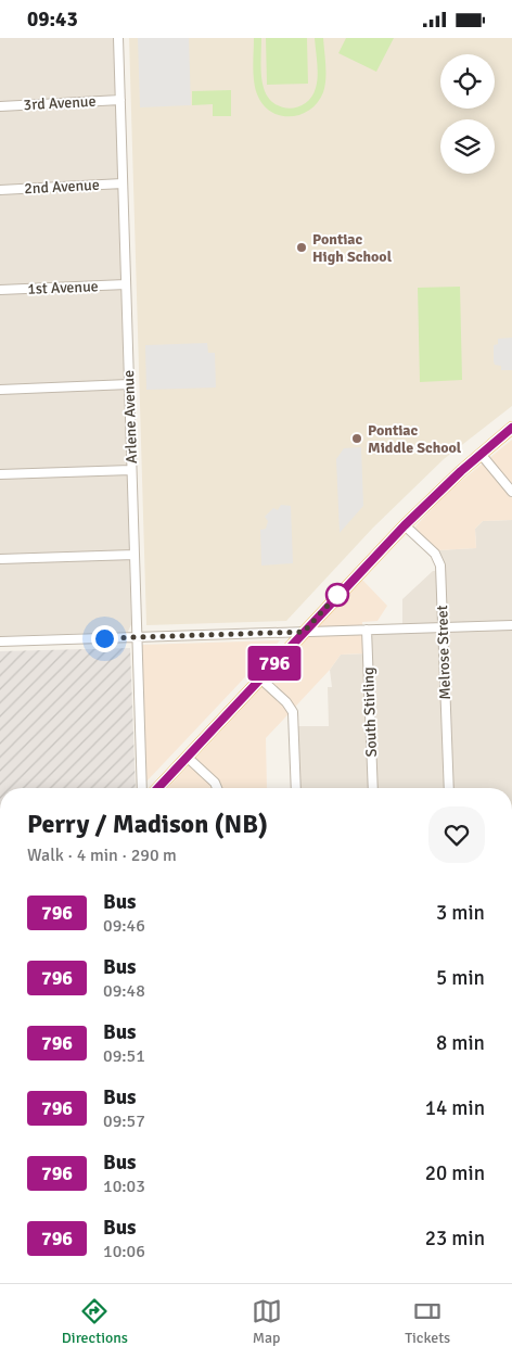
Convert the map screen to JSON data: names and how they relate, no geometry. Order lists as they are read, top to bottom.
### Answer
{
  "streets": {
    "street": [
      "3rd Avenue",
      "2nd Avenue",
      "1st Avenue",
      "Arlene Avenue",
      "Melrose Street",
      "South Stirling"
    ]
  },
  "crossings": [
    ["3rd Avenue", "Arlene Avenue"],
    ["2nd Avenue", "Arlene Avenue"],
    ["1st Avenue", "Arlene Avenue"]
  ],
  "places": ["Pontiac High School", "Pontiac Middle School"],
  "lines": ["bus line 796"],
  "page": {
    "status": "09:43",
    "on_map": "796",
    "heading": ["Perry / Madison (NB)", "Walk · 4 min · 290 m"],
    "list": [
      {
        "mark": "796",
        "name": "Bus",
        "note": "09:46",
        "value": "3 min"
      },
      {
        "mark": "796",
        "name": "Bus",
        "note": "09:48",
        "value": "5 min"
      },
      {
        "mark": "796",
        "name": "Bus",
        "note": "09:51",
        "value": "8 min"
      },
      {
        "mark": "796",
        "name": "Bus",
        "note": "09:57",
        "value": "14 min"
      },
      {
        "mark": "796",
        "name": "Bus",
        "note": "10:03",
        "value": "20 min"
      },
      {
        "mark": "796",
        "name": "Bus",
        "note": "10:06",
        "value": "23 min"
      }
    ],
    "tabs": ["Directions", "Map", "Tickets"]
  }
}
